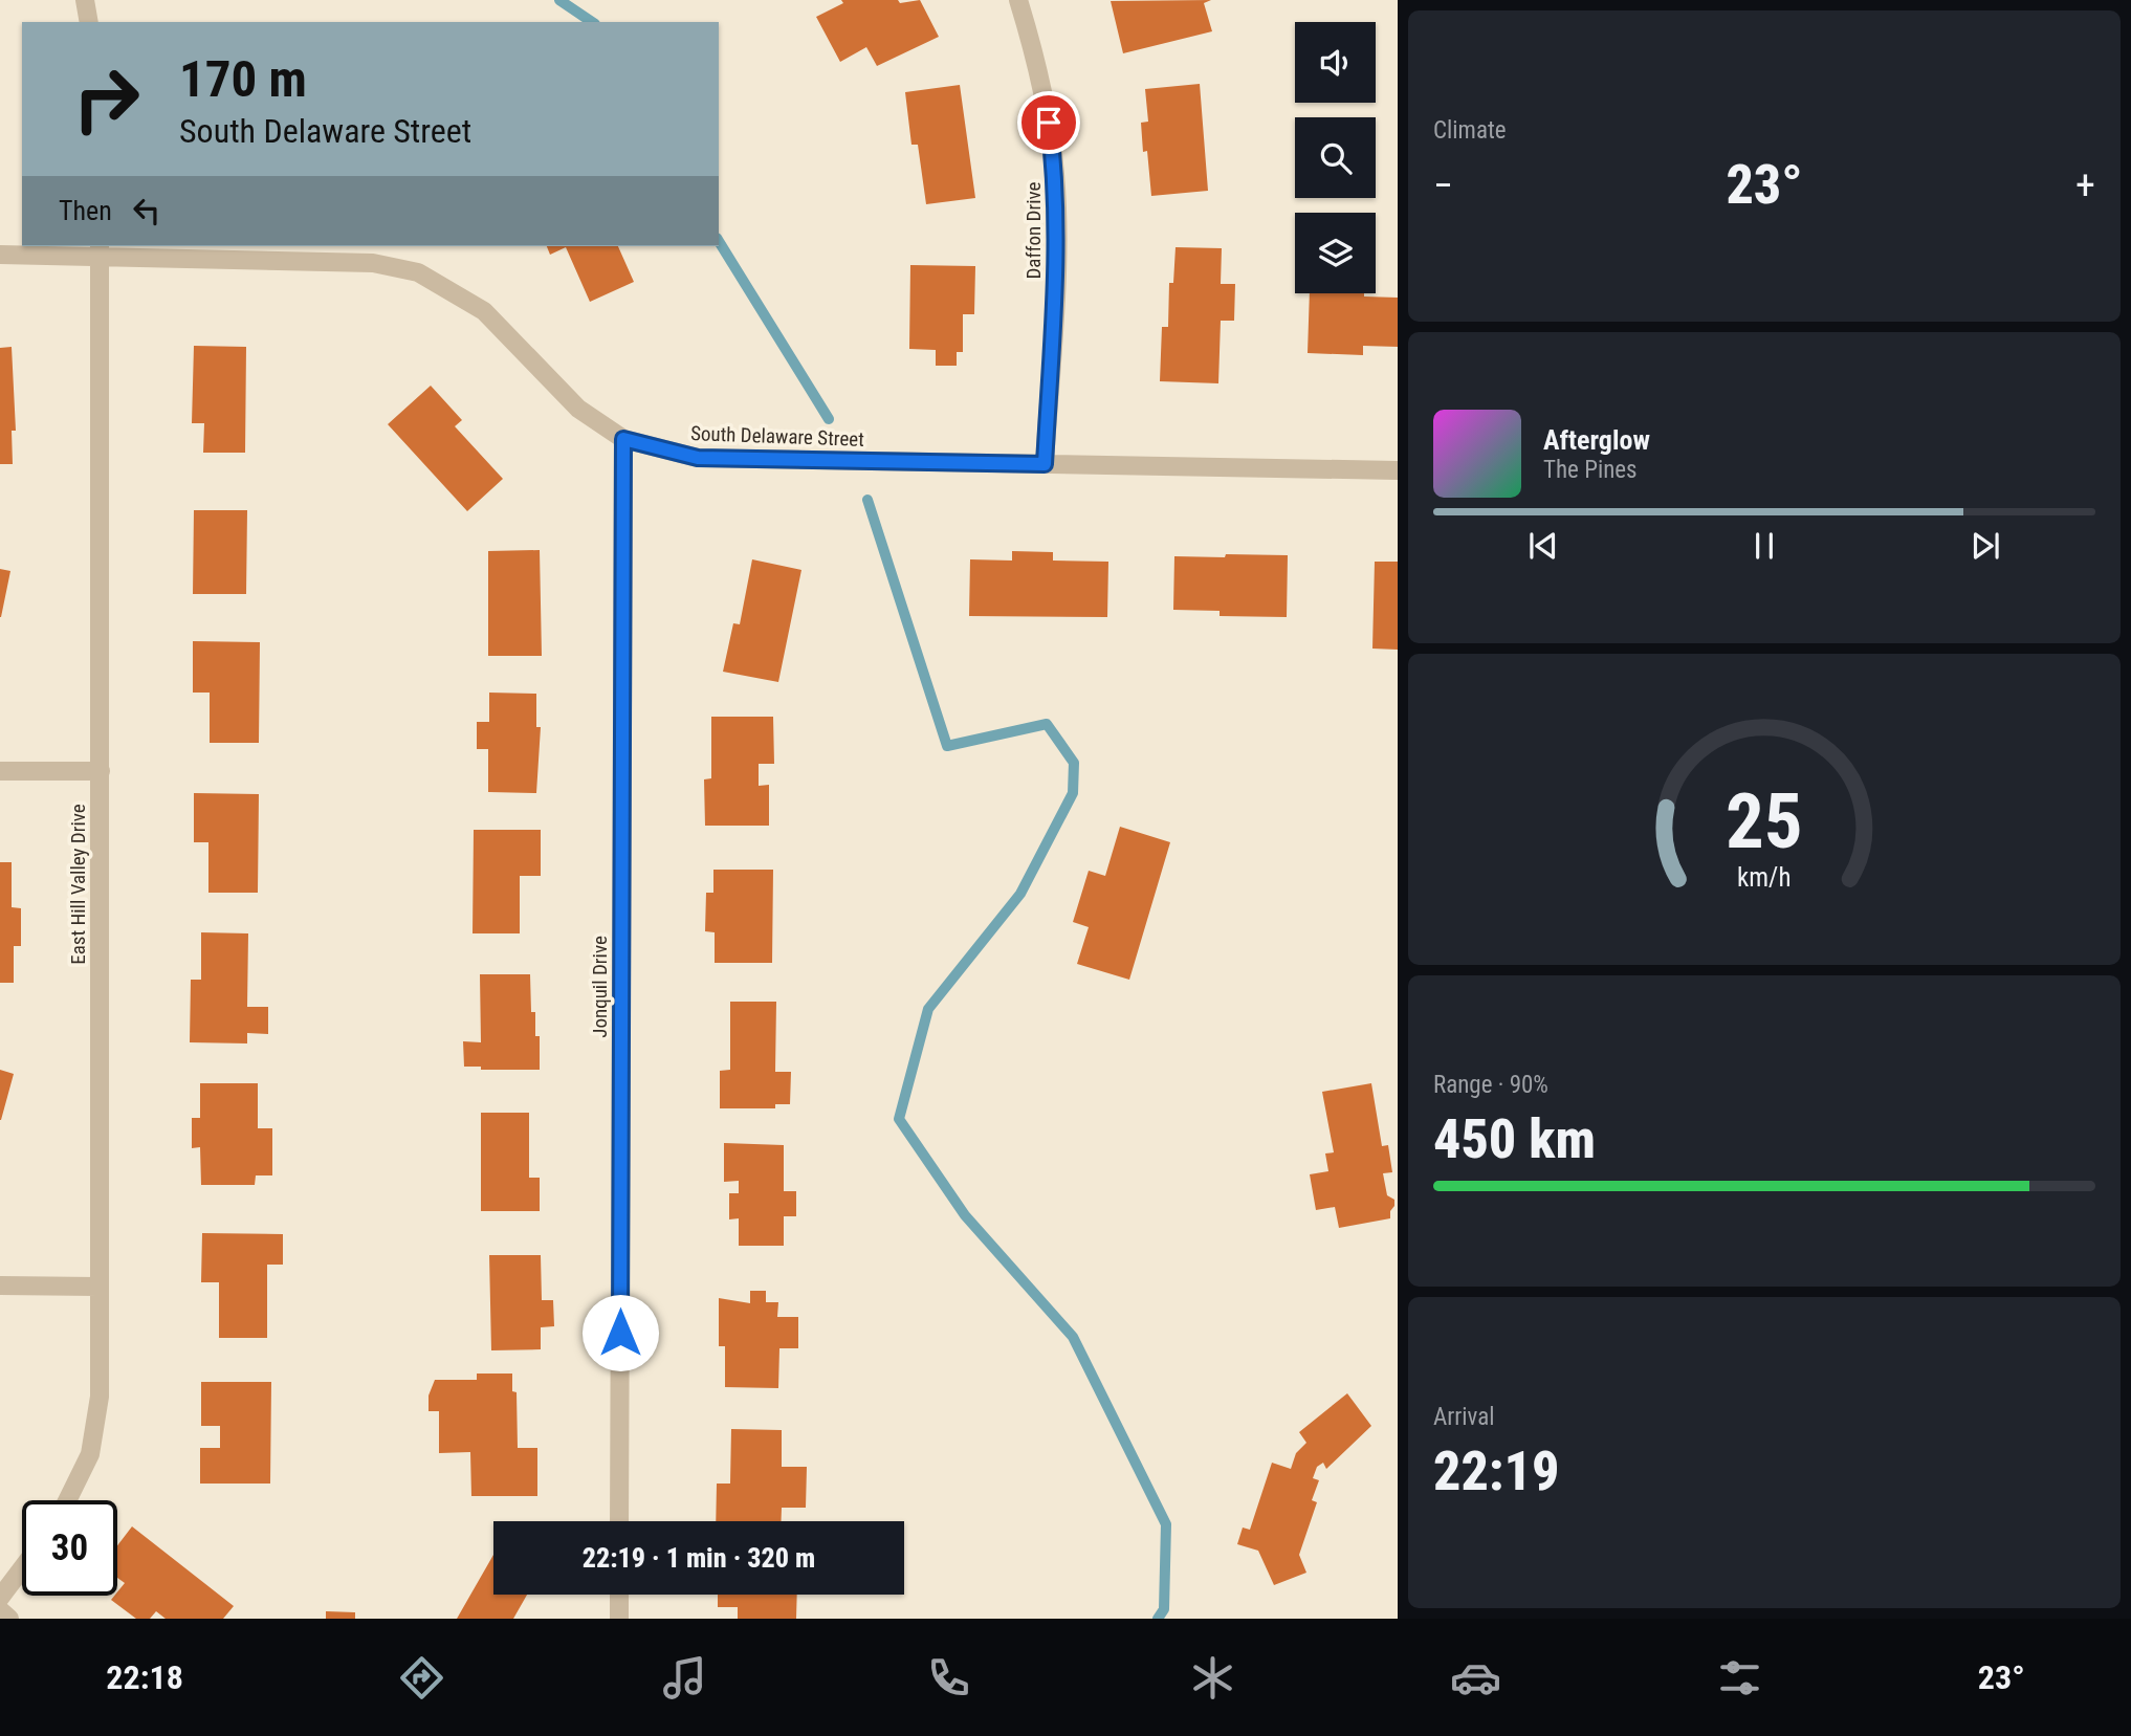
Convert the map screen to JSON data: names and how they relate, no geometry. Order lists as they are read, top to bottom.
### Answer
{
  "streets": {
    "street": [
      "Daffon Drive",
      "South Delaware Street",
      "East Hill Valley Drive",
      "Jonquil Drive"
    ]
  },
  "crossings": [
    ["Daffon Drive", "South Delaware Street"],
    ["South Delaware Street", "East Hill Valley Drive"],
    ["South Delaware Street", "Jonquil Drive"]
  ],
  "page": {
    "tile": [
      "Climate",
      ["Range · 90%", "450 km"],
      ["Arrival", "22:19"]
    ],
    "turn": ["170 m", "South Delaware Street"],
    "heat": ["−", "23°", "+"],
    "then": "Then",
    "song": ["Afterglow", "The Pines"],
    "limit": "30",
    "trip": "22:19 · 1 min · 320 m",
    "tabs": ["22:18", "23°"],
    "gauge": ["25", "km/h"]
  }
}
